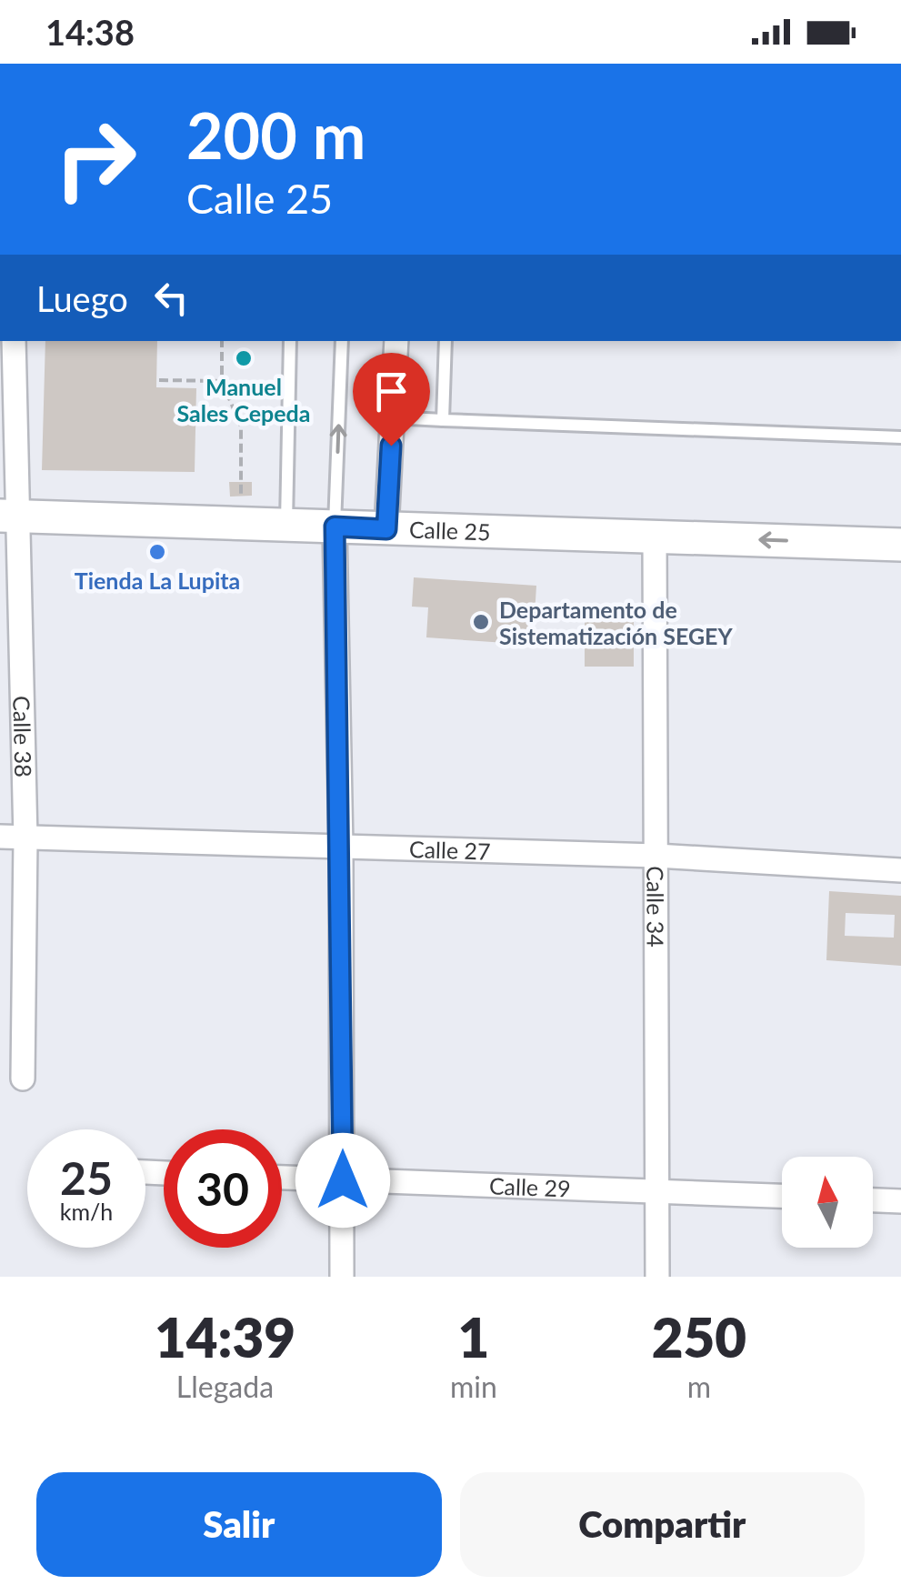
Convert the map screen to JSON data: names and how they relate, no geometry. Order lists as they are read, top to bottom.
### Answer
{
  "streets": {
    "street": [
      "Calle 25",
      "Calle 38",
      "Calle 27",
      "Calle 34",
      "Calle 29"
    ]
  },
  "crossings": [
    ["Calle 25", "Calle 38"],
    ["Calle 25", "Calle 34"],
    ["Calle 38", "Calle 27"],
    ["Calle 27", "Calle 34"],
    ["Calle 34", "Calle 29"]
  ],
  "places": ["Manuel Sales Cepeda", "Tienda La Lupita", "Departamento de Sistematización SEGEY"],
  "north": "top",
  "page": {
    "status": "14:38",
    "turn": ["200 m", "Calle 25"],
    "then": "Luego",
    "speed": "25 km/h",
    "limit": "30",
    "eta": [
      "14:39",
      "Llegada",
      "1",
      "min",
      "250",
      "m"
    ],
    "buttons": ["Salir", "Compartir"]
  }
}
